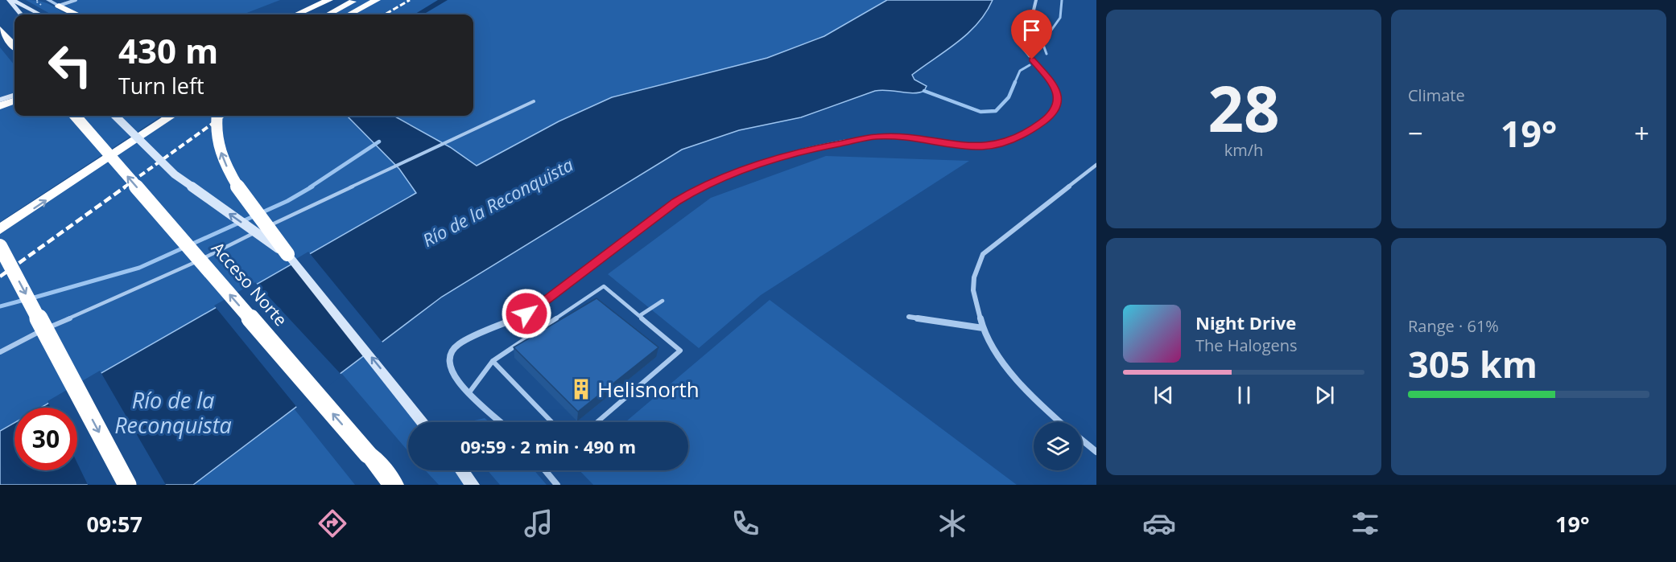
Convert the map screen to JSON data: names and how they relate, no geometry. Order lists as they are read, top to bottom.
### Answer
{
  "streets": {
    "highway": ["Acceso Norte"]
  },
  "water": ["Río de la Reconquista"],
  "places": {
    "building": ["Helisnorth"]
  },
  "page": {
    "tile": [
      ["28", "km/h"],
      "Climate",
      ["Range · 61%", "305 km"]
    ],
    "turn": ["430 m", "Turn left"],
    "heat": ["−", "19°", "+"],
    "song": ["Night Drive", "The Halogens"],
    "limit": "30",
    "trip": "09:59 · 2 min · 490 m",
    "tabs": ["09:57", "19°"]
  }
}
